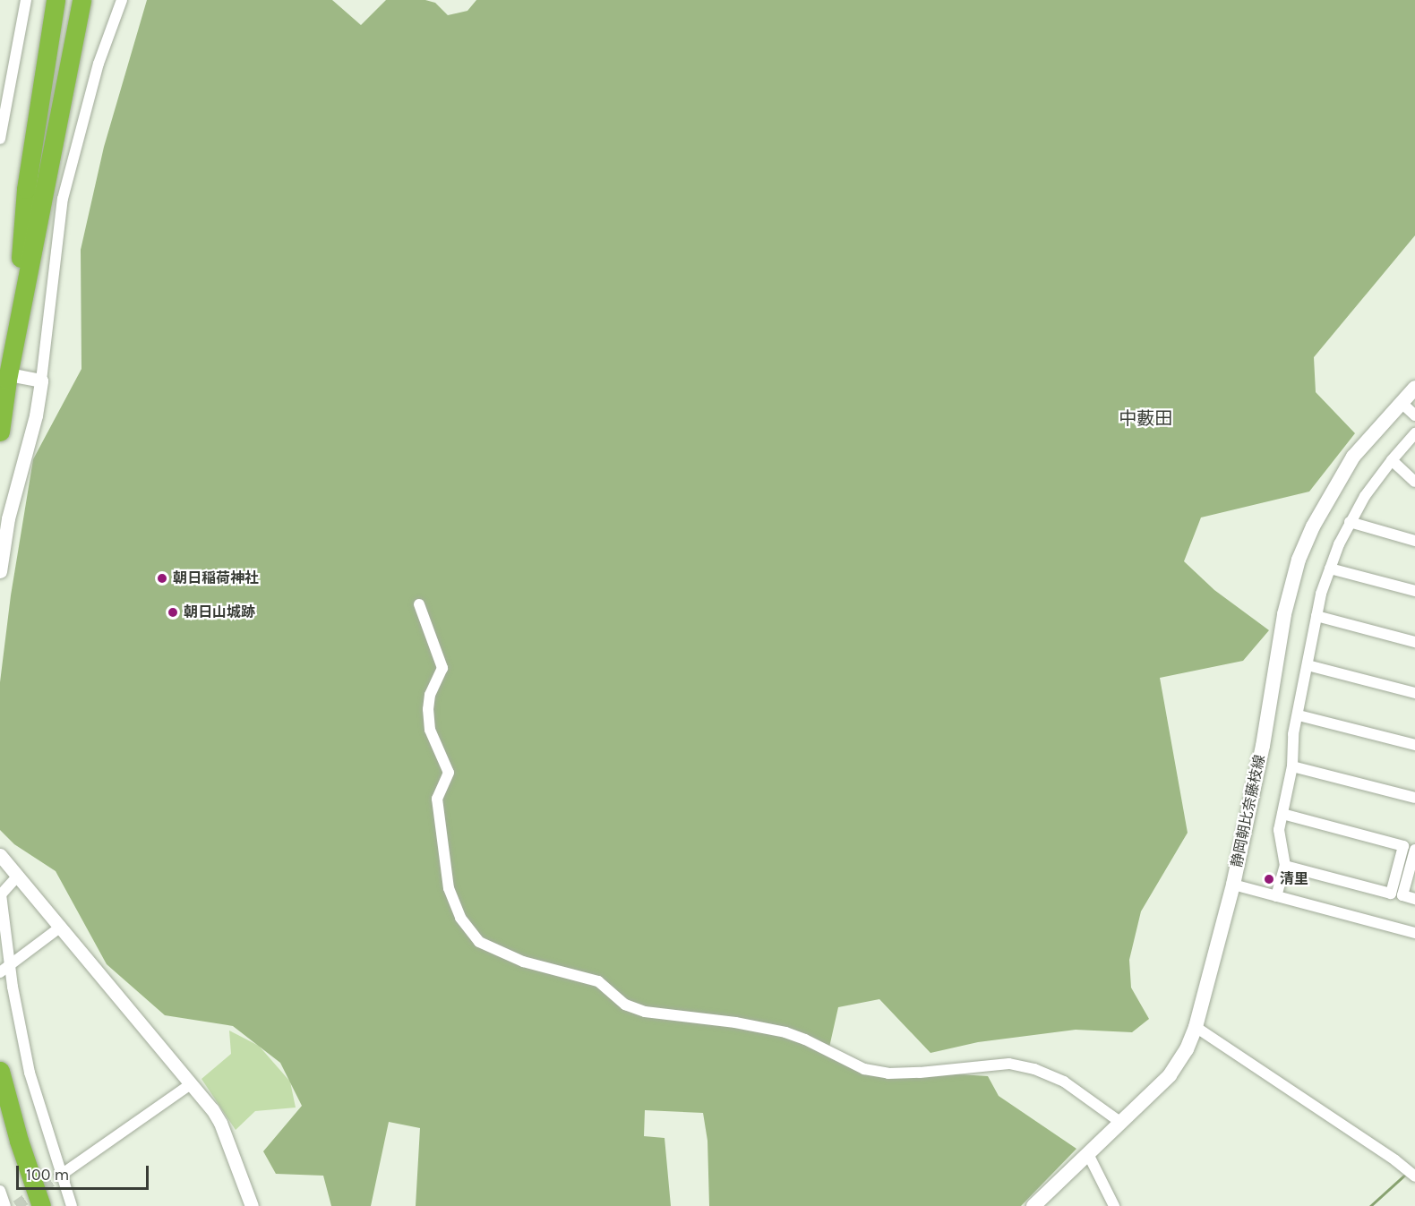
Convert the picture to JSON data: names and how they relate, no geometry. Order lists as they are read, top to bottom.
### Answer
{
  "streets": {
    "main road": ["静岡朝比奈藤枝線"]
  },
  "districts": ["中藪田"],
  "places": ["朝日稲荷神社", "朝日山城跡", "清里"],
  "scale_bar": "100 m"
}
